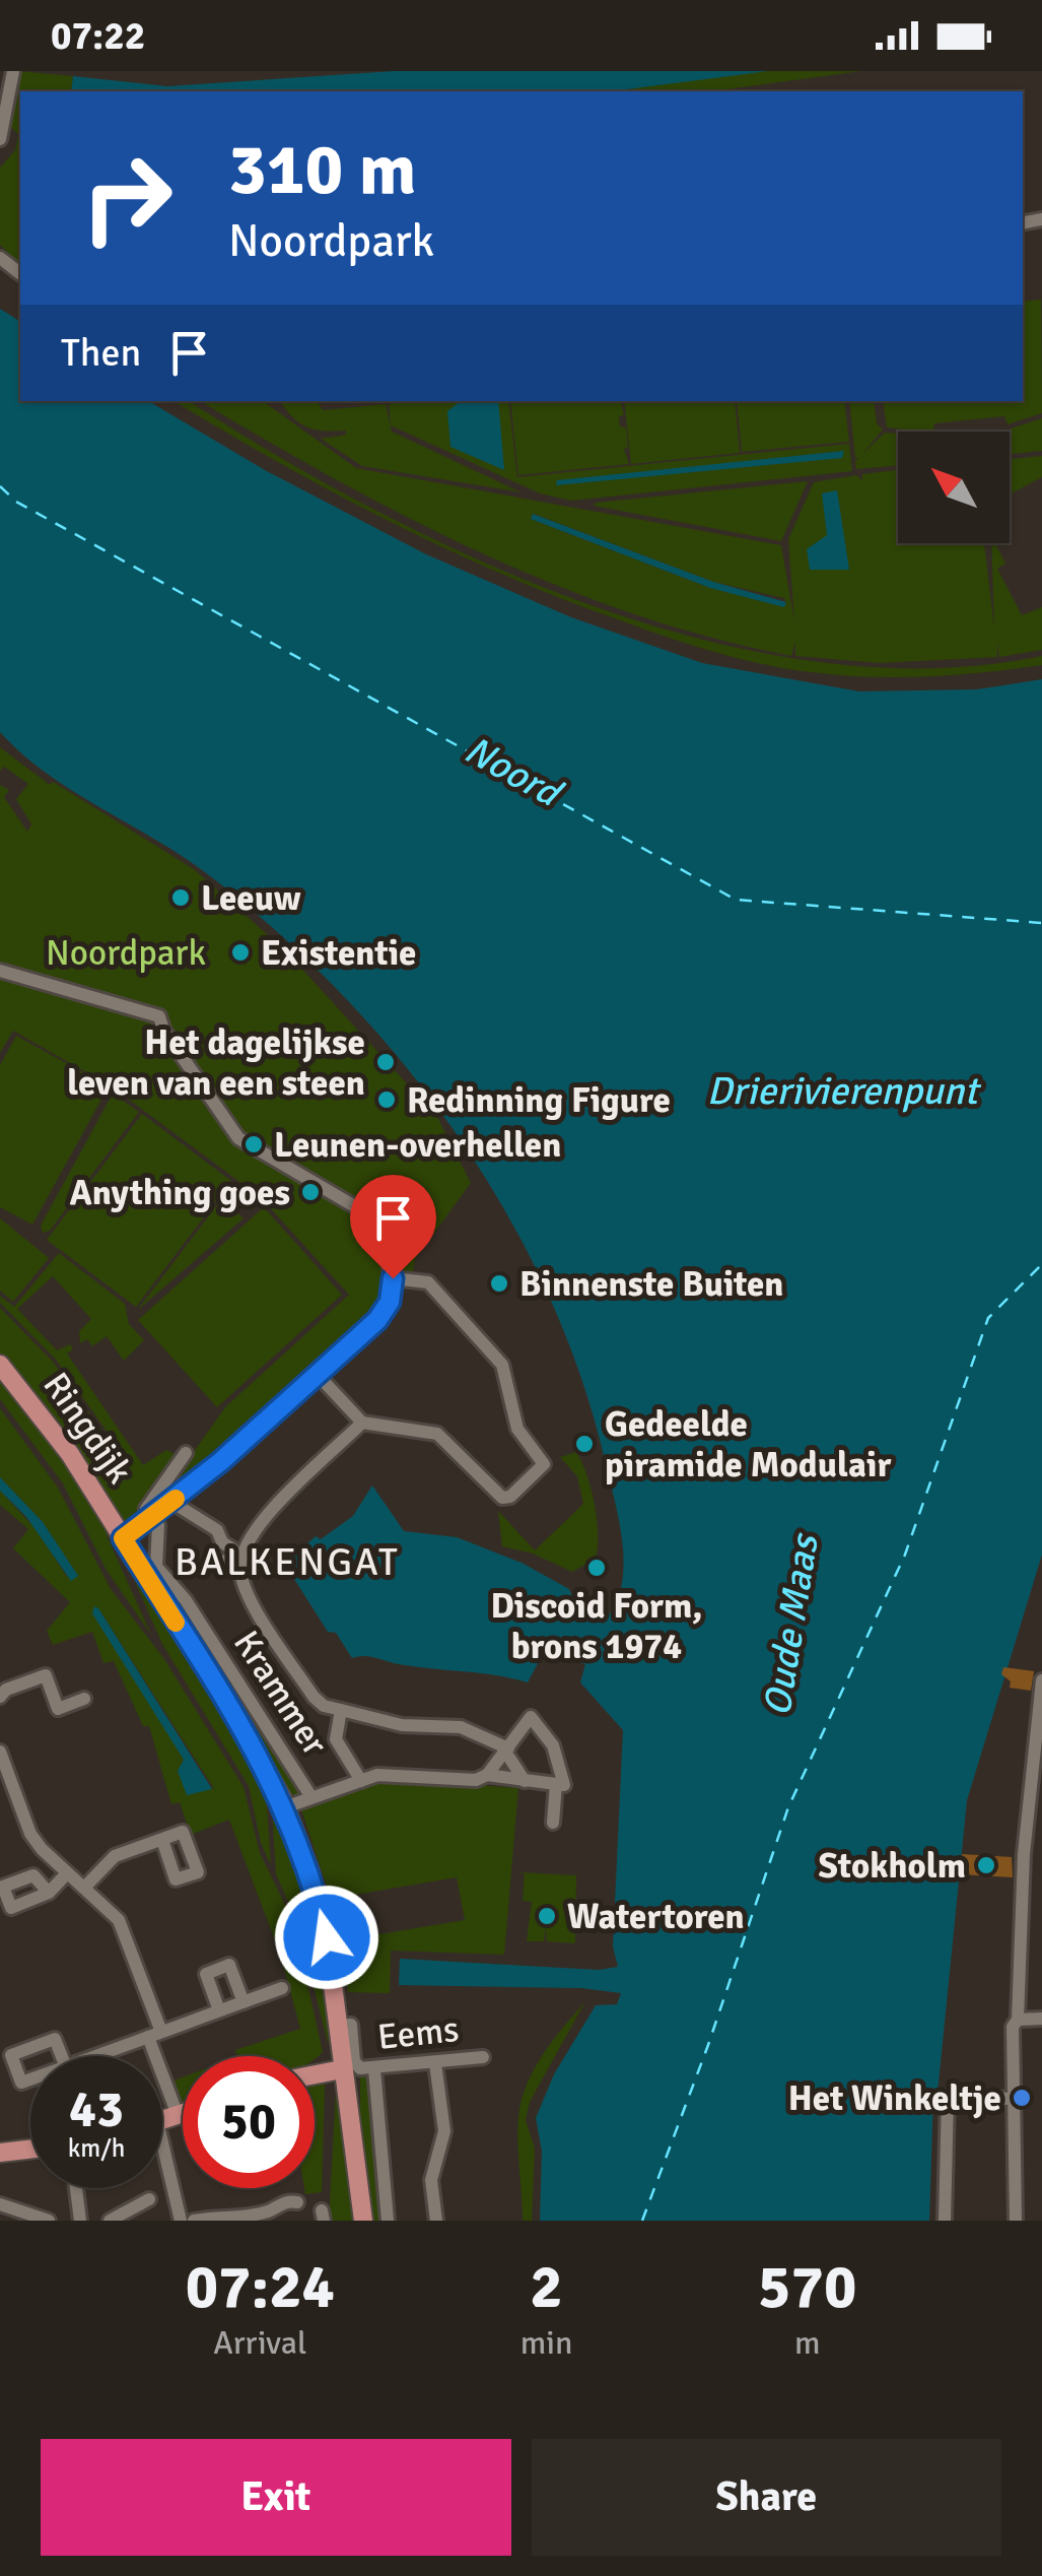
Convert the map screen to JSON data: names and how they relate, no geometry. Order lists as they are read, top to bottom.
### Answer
{
  "streets": {
    "main road": ["Ringdijk"],
    "street": ["Krammer", "Eems"]
  },
  "crossings": [
    ["Ringdijk", "Eems"]
  ],
  "districts": ["BALKENGAT"],
  "water": ["Noord", "Drierivierenpunt", "Oude Maas"],
  "parks": ["Noordpark"],
  "places": [
    "Leeuw",
    "Existentie",
    "Het dagelijkse leven van een steen",
    "Redinning Figure",
    "Leunen-overhellen",
    "Anything goes",
    "Binnenste Buiten",
    "Gedeelde piramide Modulair",
    "Discoid Form, brons 1974",
    "Stokholm",
    "Watertoren",
    "Het Winkeltje"
  ],
  "north": "top left",
  "page": {
    "status": "07:22",
    "turn": ["310 m", "Noordpark"],
    "then": "Then",
    "speed": "43 km/h",
    "limit": "50",
    "eta": [
      "07:24",
      "Arrival",
      "2",
      "min",
      "570",
      "m"
    ],
    "buttons": ["Exit", "Share"]
  }
}
